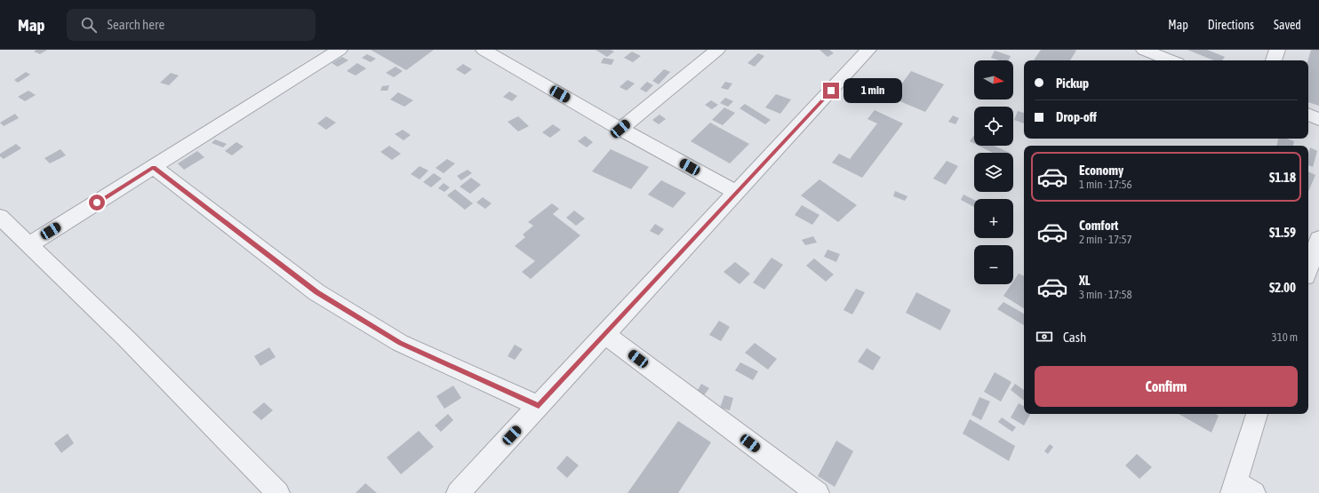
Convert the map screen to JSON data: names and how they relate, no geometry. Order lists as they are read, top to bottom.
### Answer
{
  "north": "right",
  "page": {
    "header": "Map",
    "search": "Search here",
    "nav": ["Map", "Directions", "Saved"],
    "map_buttons": ["+", "−"],
    "banner": ["Pickup", "Drop-off"],
    "bubble": "1 min",
    "list": [
      {
        "name": "Economy",
        "note": "1 min · 17:56",
        "value": "$1.18"
      },
      {
        "name": "Comfort",
        "note": "2 min · 17:57",
        "value": "$1.59"
      },
      {
        "name": "XL",
        "note": "3 min · 17:58",
        "value": "$2.00"
      }
    ],
    "pay": ["Cash", "310 m"],
    "buttons": "Confirm"
  }
}
